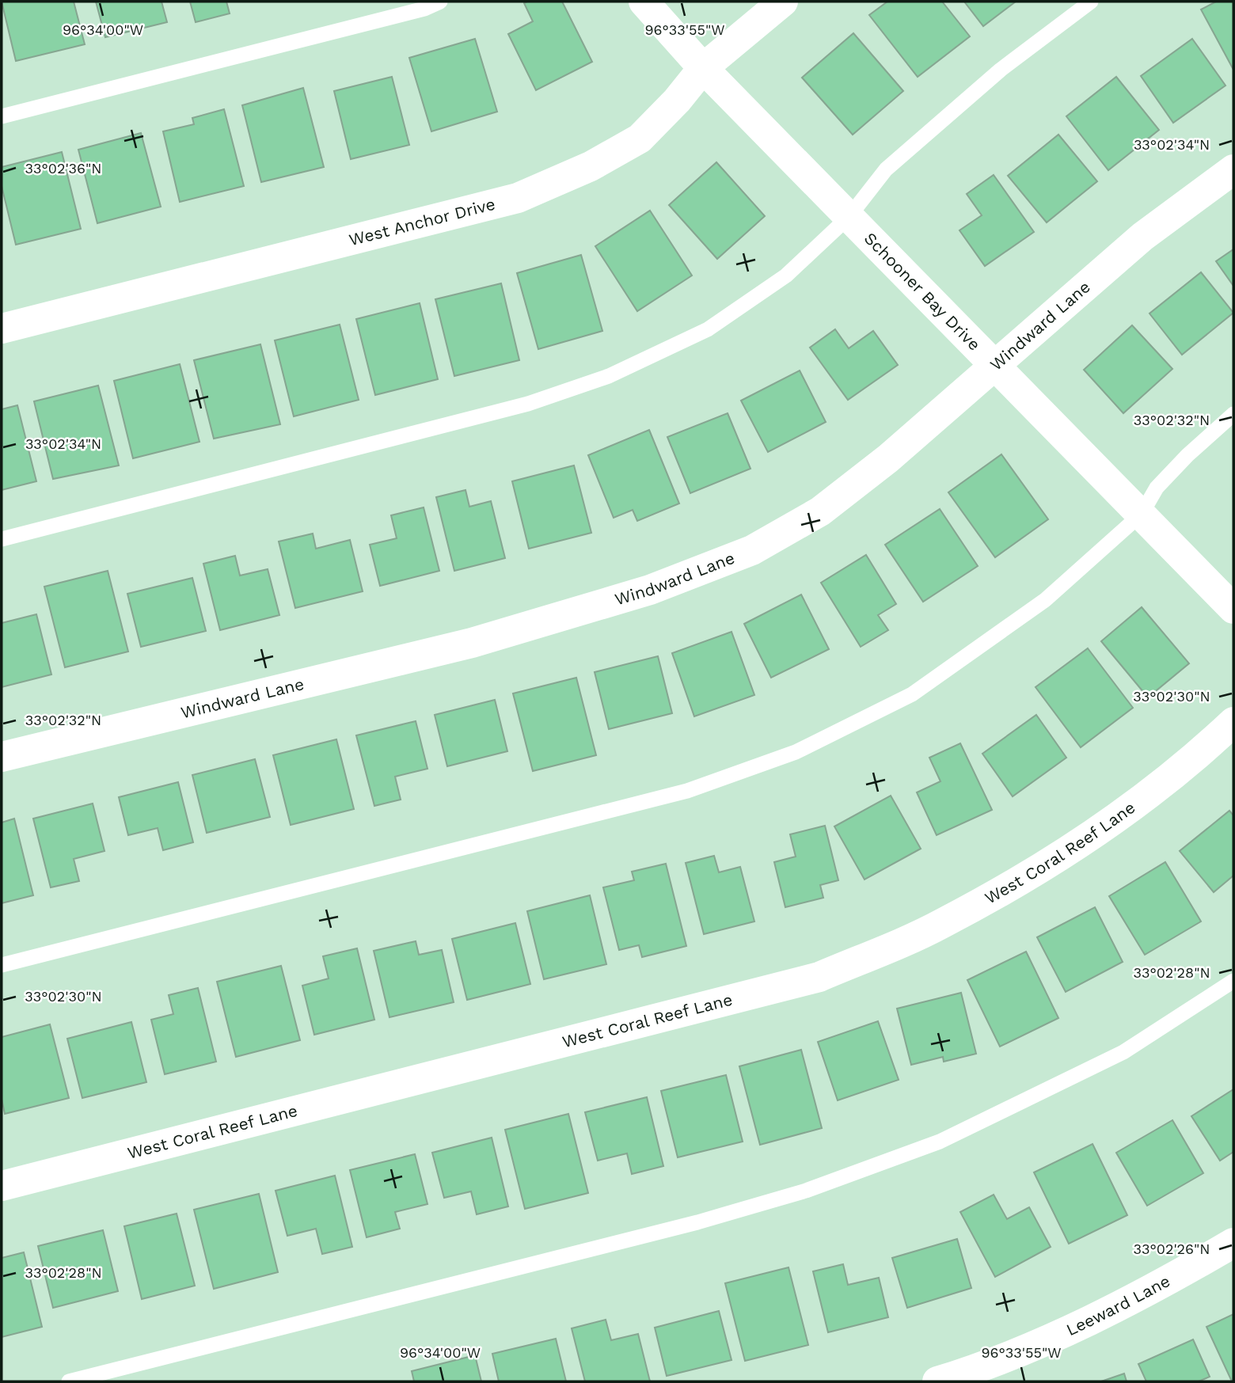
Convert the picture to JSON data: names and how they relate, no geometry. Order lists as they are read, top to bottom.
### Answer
{
  "streets": {
    "street": [
      "West Anchor Drive",
      "Schooner Bay Drive",
      "Windward Lane",
      "West Coral Reef Lane",
      "Leeward Lane"
    ]
  },
  "crossings": [
    ["West Anchor Drive", "Schooner Bay Drive"],
    ["Schooner Bay Drive", "Windward Lane"]
  ],
  "coordinates": [
    "96°34'00\"W",
    "96°33'55\"W",
    "33°02'34\"N",
    "33°02'36\"N",
    "33°02'32\"N",
    "33°02'30\"N",
    "33°02'28\"N",
    "33°02'26\"N"
  ]
}
